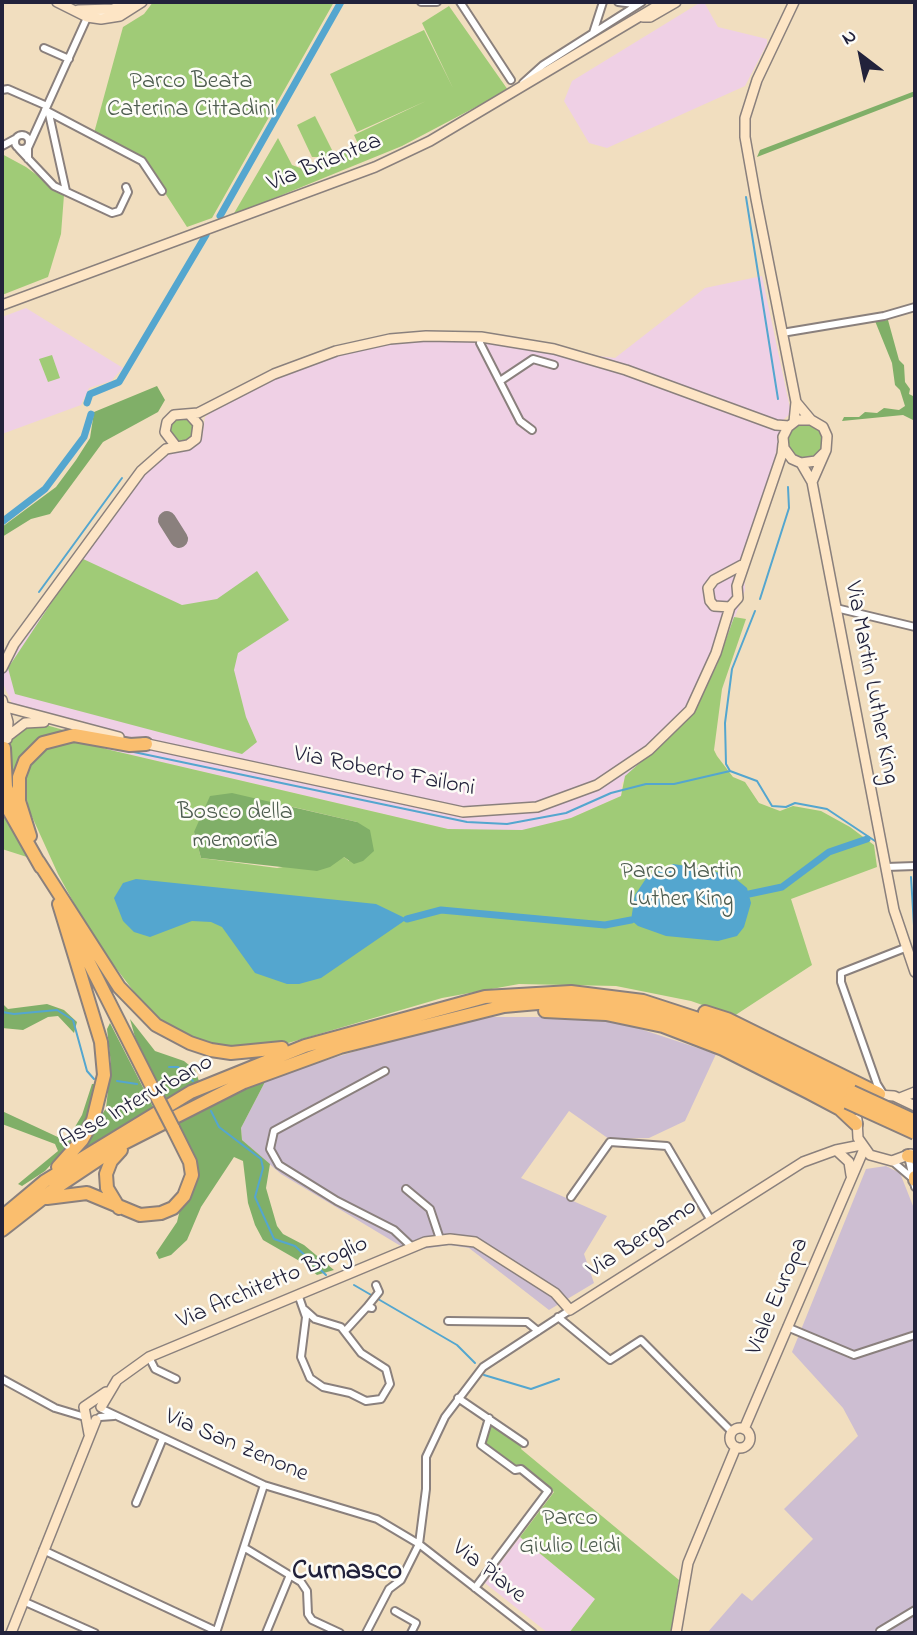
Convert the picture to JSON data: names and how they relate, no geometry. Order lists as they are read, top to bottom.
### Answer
{
  "streets": {
    "highway": ["Asse Interurbano"],
    "street": [
      "Via Briantea",
      "Via Martin Luther King",
      "Via Roberto Failoni",
      "Via Bergamo",
      "Via Architetto Broglio",
      "Viale Europa",
      "Via San Zenone",
      "Via Piave"
    ]
  },
  "crossings": [
    ["Via Martin Luther King", "Via Roberto Failoni"],
    ["Via Bergamo", "Via Architetto Broglio"],
    ["Via Bergamo", "Viale Europa"],
    ["Via Bergamo", "Via San Zenone"],
    ["Via Bergamo", "Via Piave"],
    ["Via Architetto Broglio", "Via San Zenone"],
    ["Via San Zenone", "Via Piave"]
  ],
  "districts": ["Curnasco"],
  "parks": [
    "Parco Beata Caterina Cittadini",
    "Bosco della memoria",
    "Parco Martin Luther King",
    "Parco Giulio Leidi"
  ],
  "north": "top left"
}
